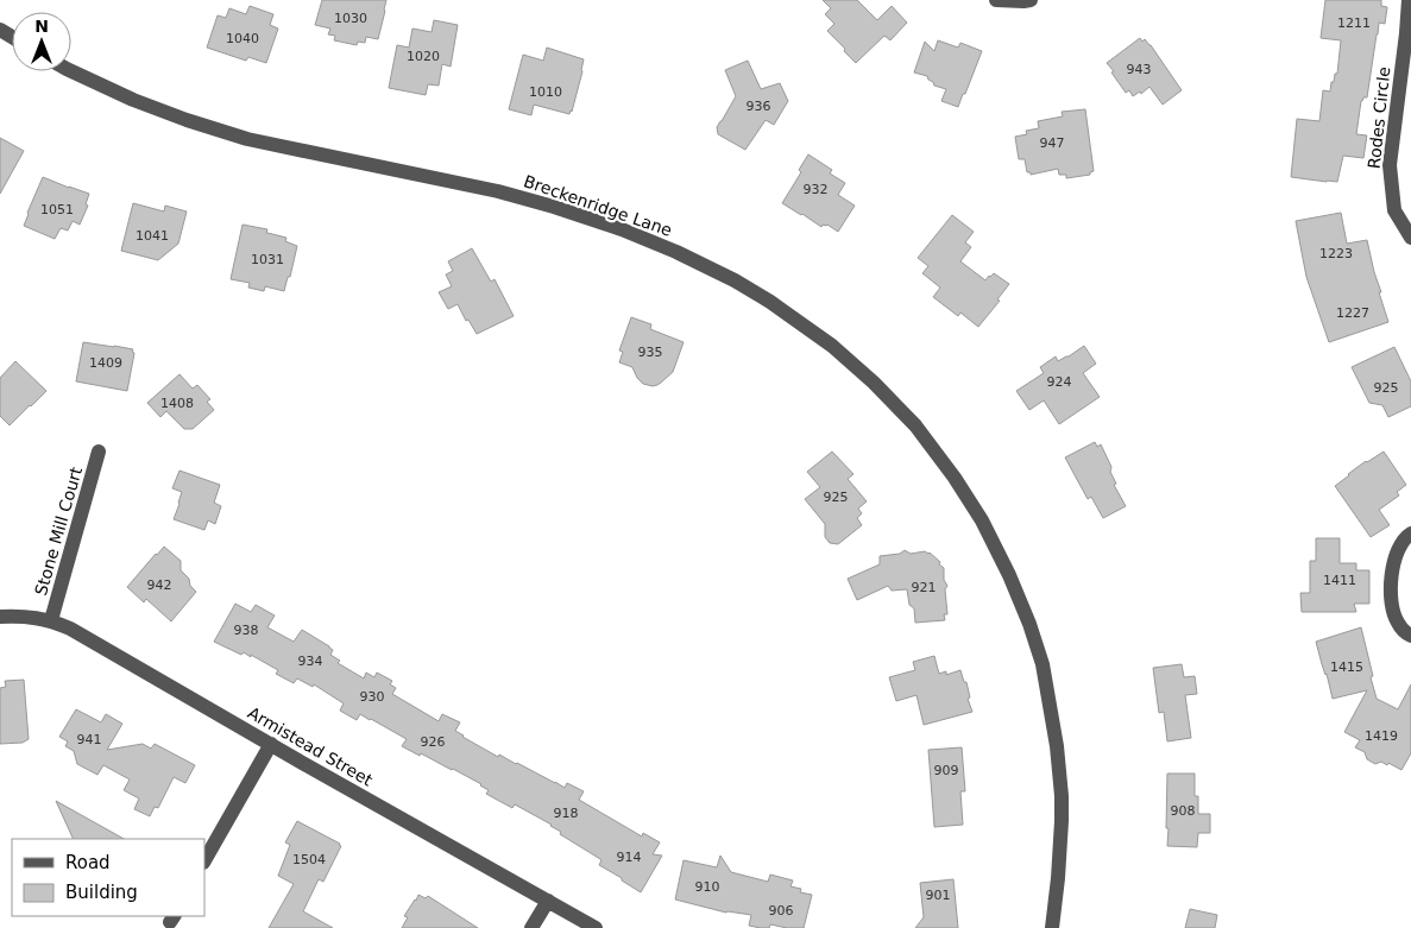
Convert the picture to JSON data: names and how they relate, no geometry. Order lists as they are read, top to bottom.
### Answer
{
  "streets": {
    "street": [
      "Rodes Circle",
      "Breckenridge Lane",
      "Stone Mill Court",
      "Armistead Street"
    ]
  },
  "crossings": [
    ["Stone Mill Court", "Armistead Street"]
  ],
  "house_numbers": [
    "1030",
    "1211",
    "1040",
    "1020",
    "943",
    "1010",
    "936",
    "947",
    "932",
    "1051",
    "1041",
    "1223",
    "1031",
    "1227",
    "935",
    "1409",
    "924",
    "925",
    "1408",
    "925",
    "1411",
    "942",
    "921",
    "938",
    "934",
    "1415",
    "930",
    "1419",
    "941",
    "926",
    "909",
    "908",
    "918",
    "914",
    "1504",
    "910",
    "901",
    "906"
  ],
  "legend": ["Road", "Building"],
  "north": "top"
}
